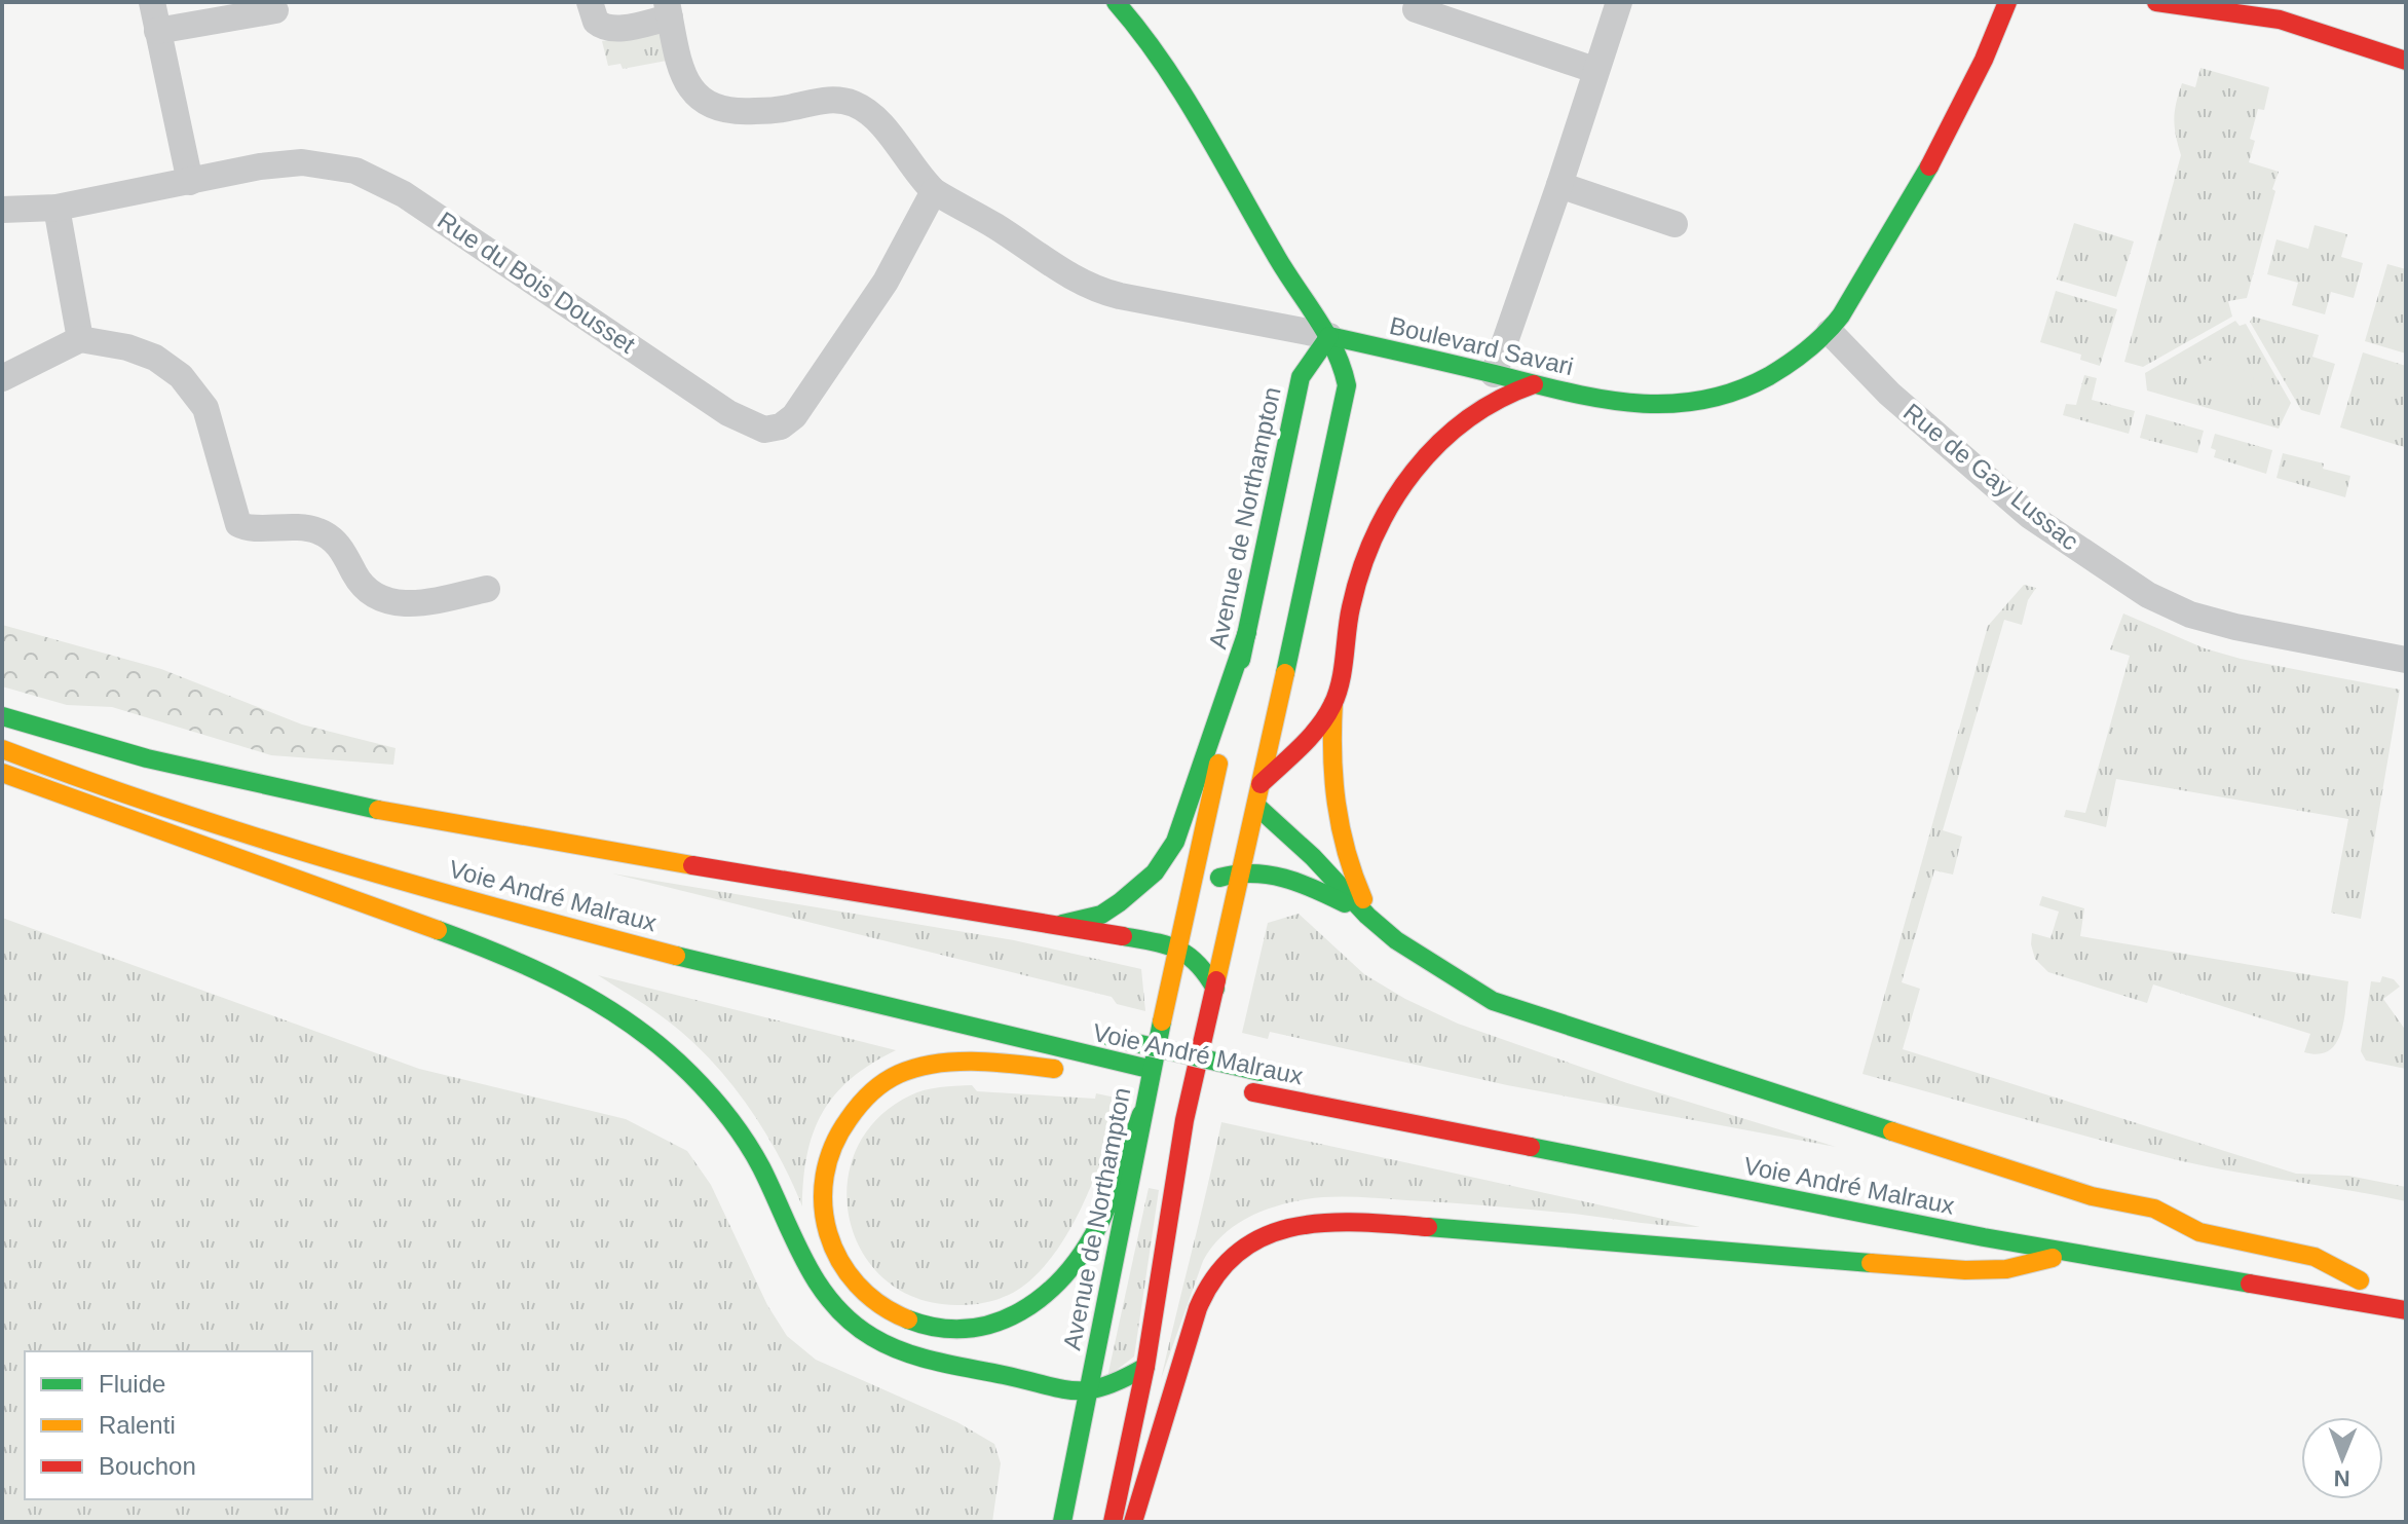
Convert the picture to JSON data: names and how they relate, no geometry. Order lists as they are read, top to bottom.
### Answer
{
  "streets": {
    "street": [
      "Rue du Bois Dousset",
      "Boulevard Savari",
      "Rue de Gay Lussac",
      "Avenue de Northampton",
      "Voie André Malraux"
    ]
  },
  "crossings": [
    ["Boulevard Savari", "Rue de Gay Lussac"],
    ["Boulevard Savari", "Avenue de Northampton"]
  ],
  "legend": ["Fluide", "Ralenti", "Bouchon"],
  "north": "bottom"
}
